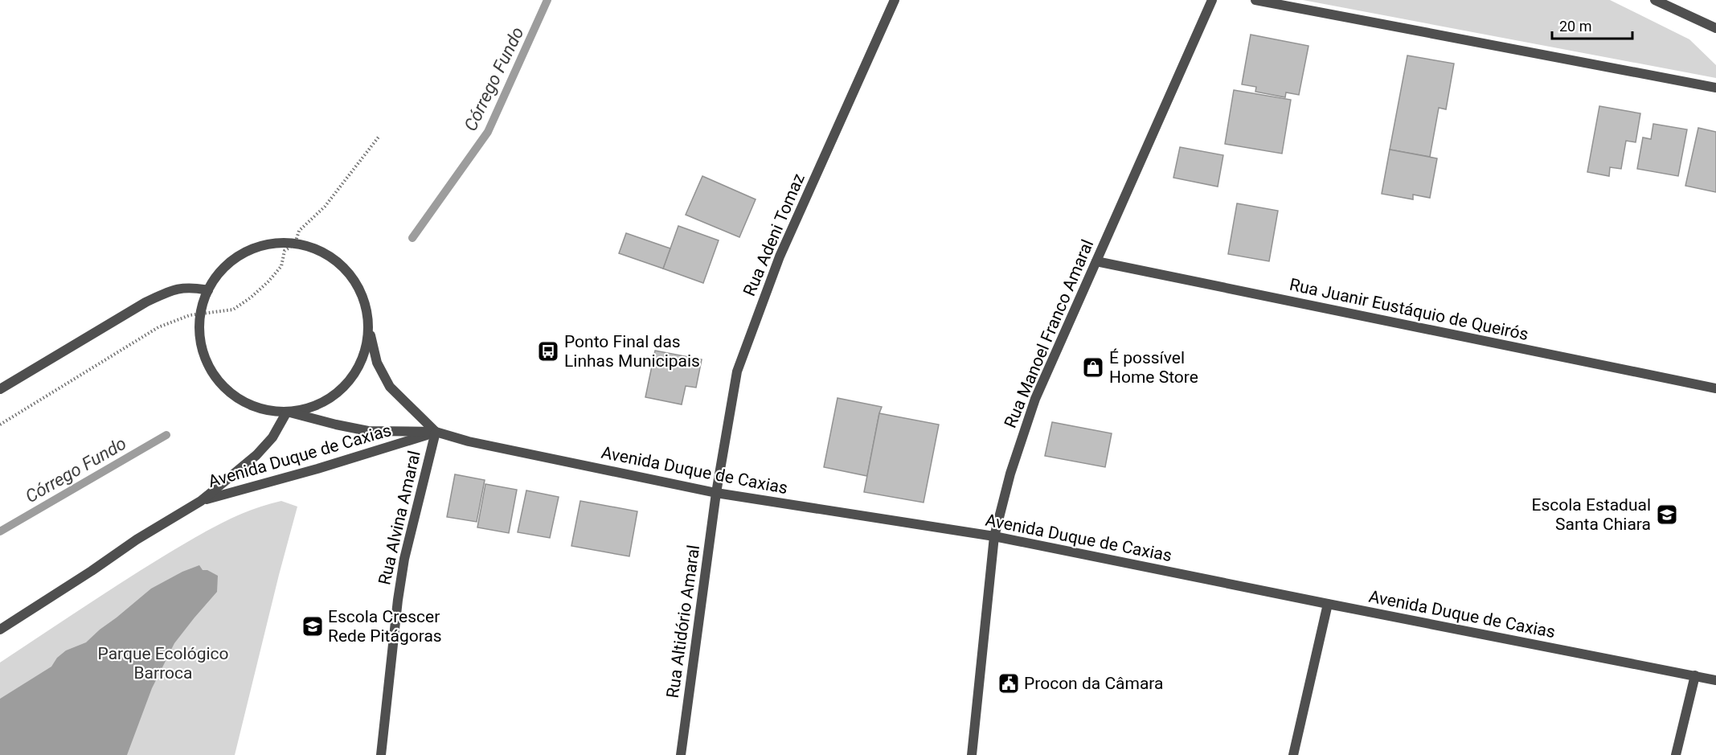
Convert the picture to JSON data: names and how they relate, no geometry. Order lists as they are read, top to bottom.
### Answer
{
  "streets": {
    "street": [
      "Rua Adeni Tomaz",
      "Rua Juanir Eustáquio de Queirós",
      "Rua Manoel Franco Amaral",
      "Avenida Duque de Caxias",
      "Rua Alvina Amaral",
      "Rua Altidório Amaral"
    ]
  },
  "crossings": [
    ["Rua Adeni Tomaz", "Avenida Duque de Caxias"],
    ["Rua Adeni Tomaz", "Rua Altidório Amaral"],
    ["Rua Juanir Eustáquio de Queirós", "Rua Manoel Franco Amaral"],
    ["Rua Manoel Franco Amaral", "Avenida Duque de Caxias"],
    ["Avenida Duque de Caxias", "Rua Alvina Amaral"],
    ["Avenida Duque de Caxias", "Rua Altidório Amaral"]
  ],
  "water": ["Córrego Fundo"],
  "parks": ["Parque Ecológico Barroca"],
  "places": {
    "bus stop": ["Ponto Final das Linhas Municipais"],
    "shop": ["É possível Home Store"],
    "school or university": ["Escola Estadual Santa Chiara", "Escola Crescer Rede Pitágoras"],
    "public building": ["Procon da Câmara"]
  },
  "scale_bar": "20 m"
}
